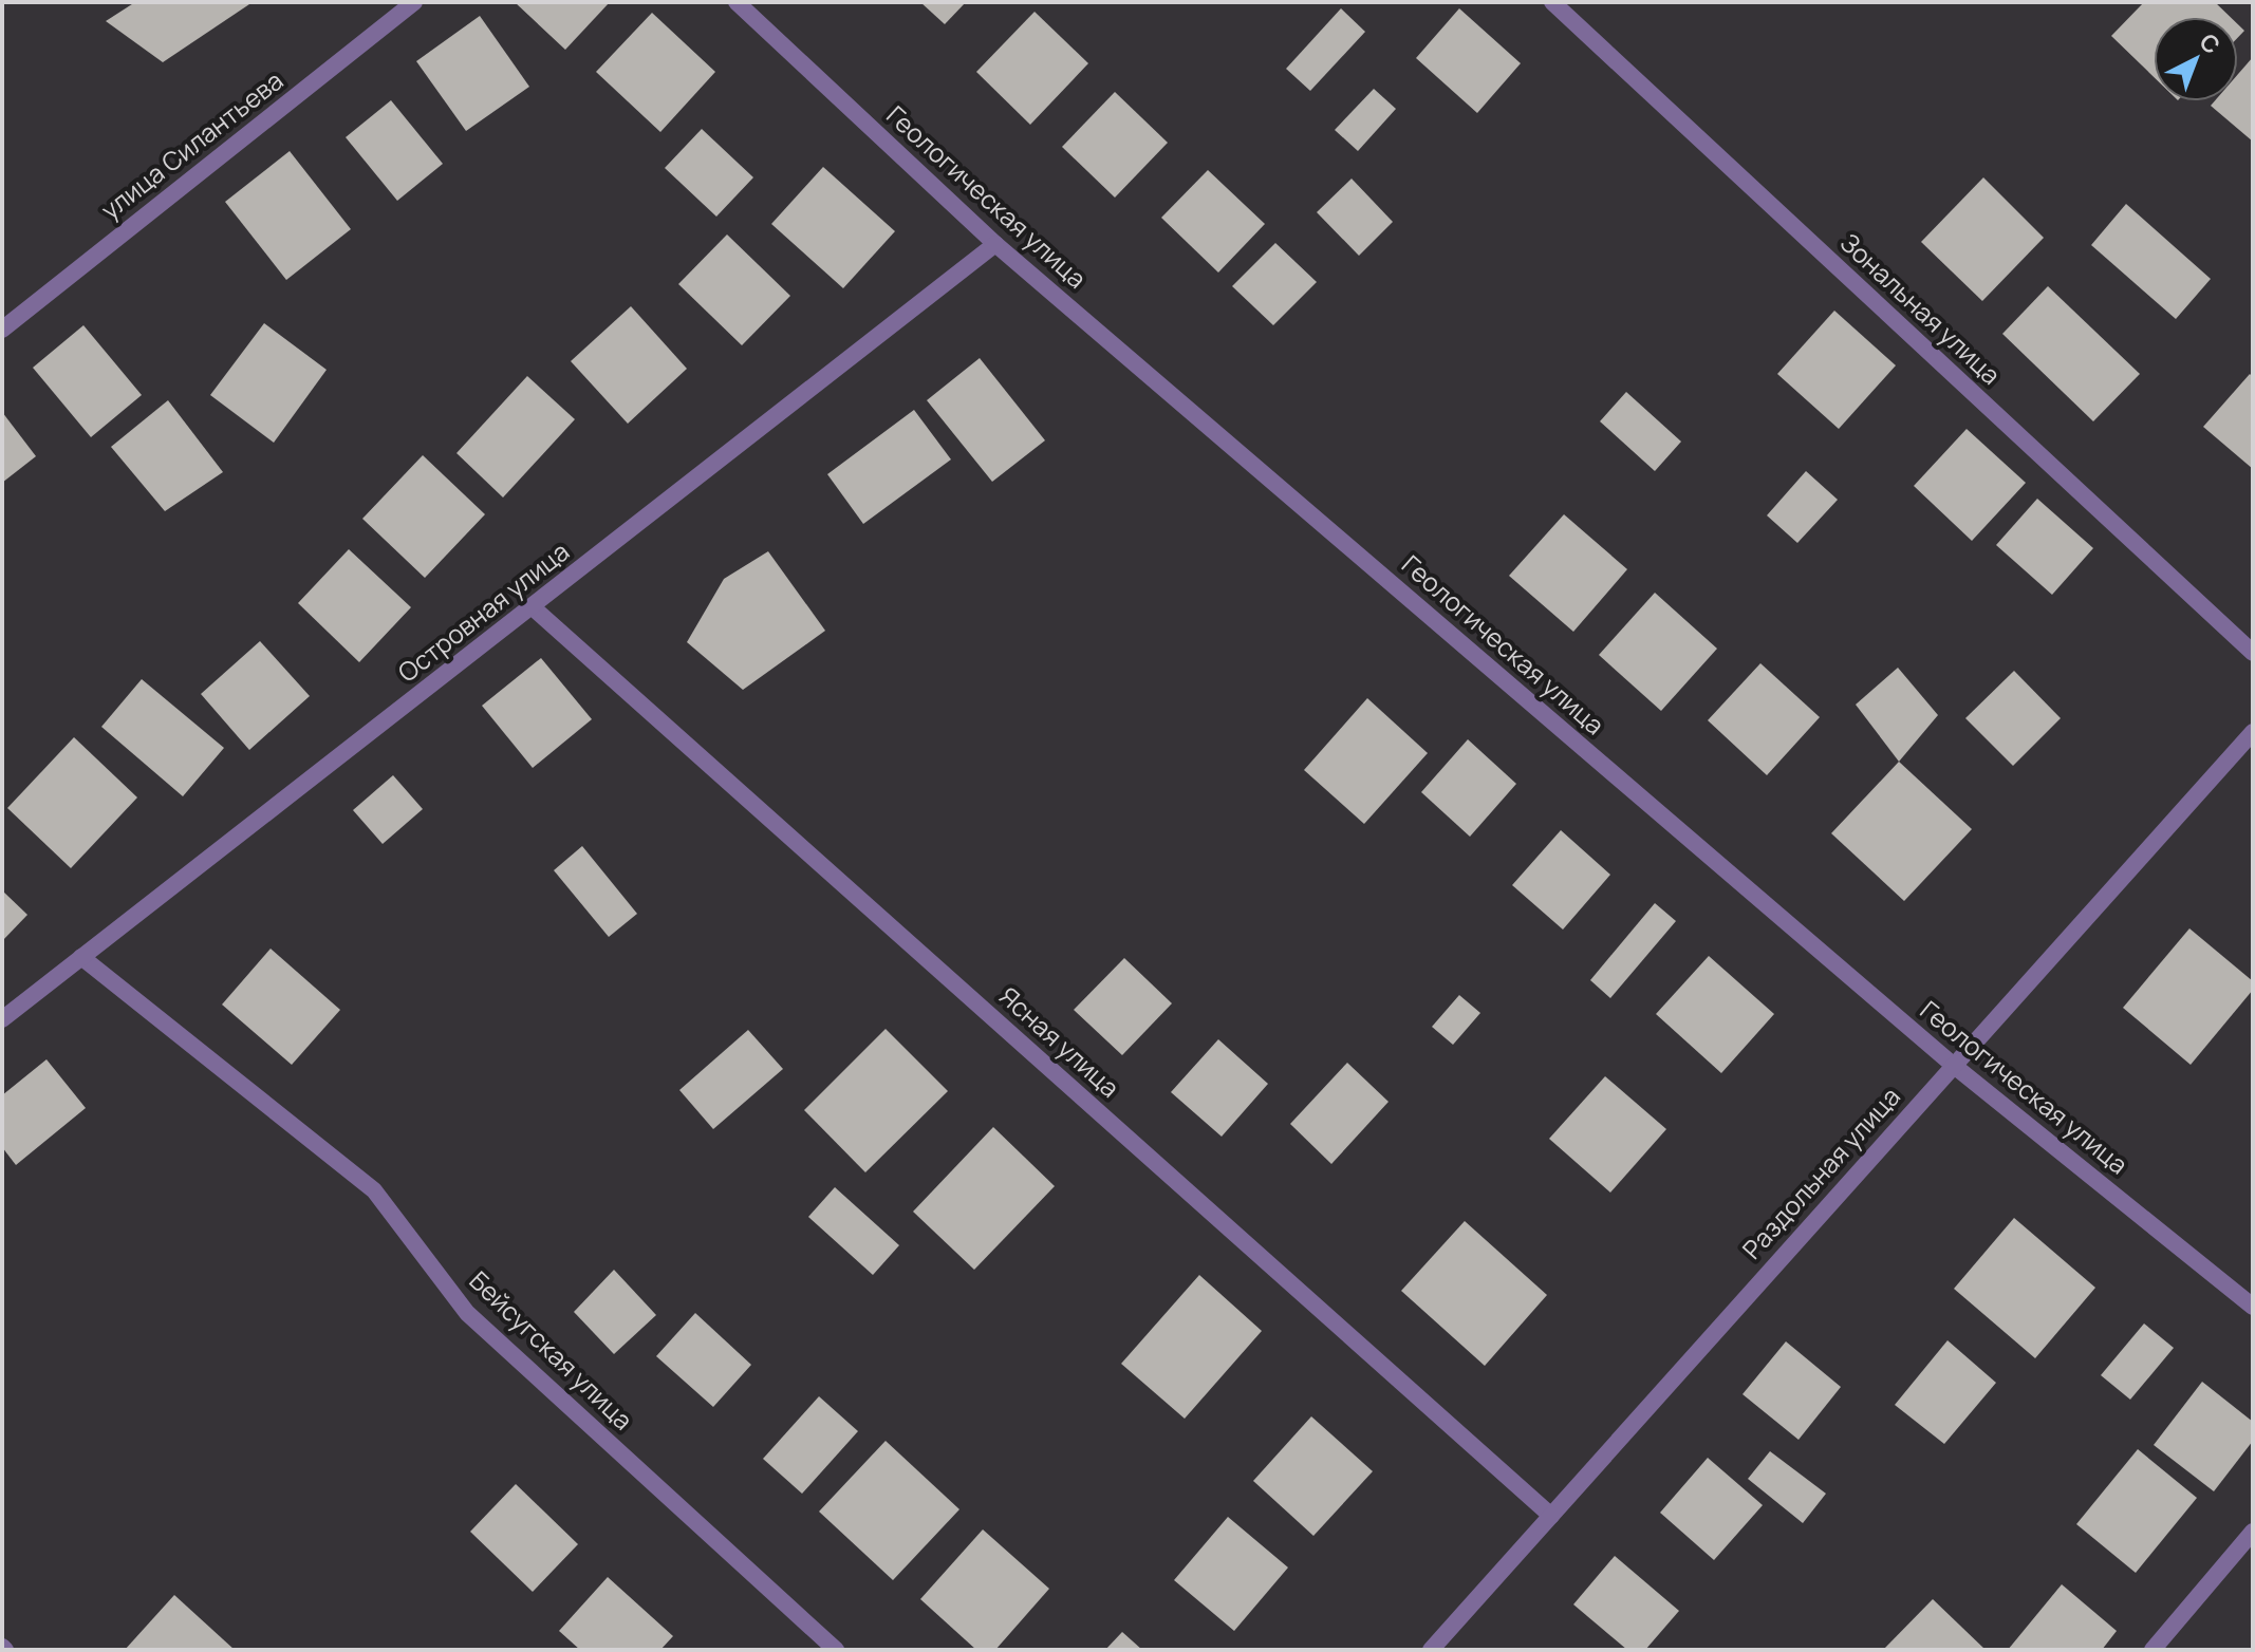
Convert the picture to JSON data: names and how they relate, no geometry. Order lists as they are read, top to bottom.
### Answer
{
  "streets": {
    "street": [
      "улица Силантьева",
      "Геологическая улица",
      "Зональная улица",
      "Островная улица",
      "Ясная улица",
      "Раздольная улица",
      "Бейсугская улица"
    ]
  },
  "crossings": [
    ["Геологическая улица", "Островная улица"],
    ["Геологическая улица", "Раздольная улица"],
    ["Островная улица", "Ясная улица"],
    ["Островная улица", "Бейсугская улица"],
    ["Ясная улица", "Раздольная улица"]
  ],
  "north": "top right"
}
